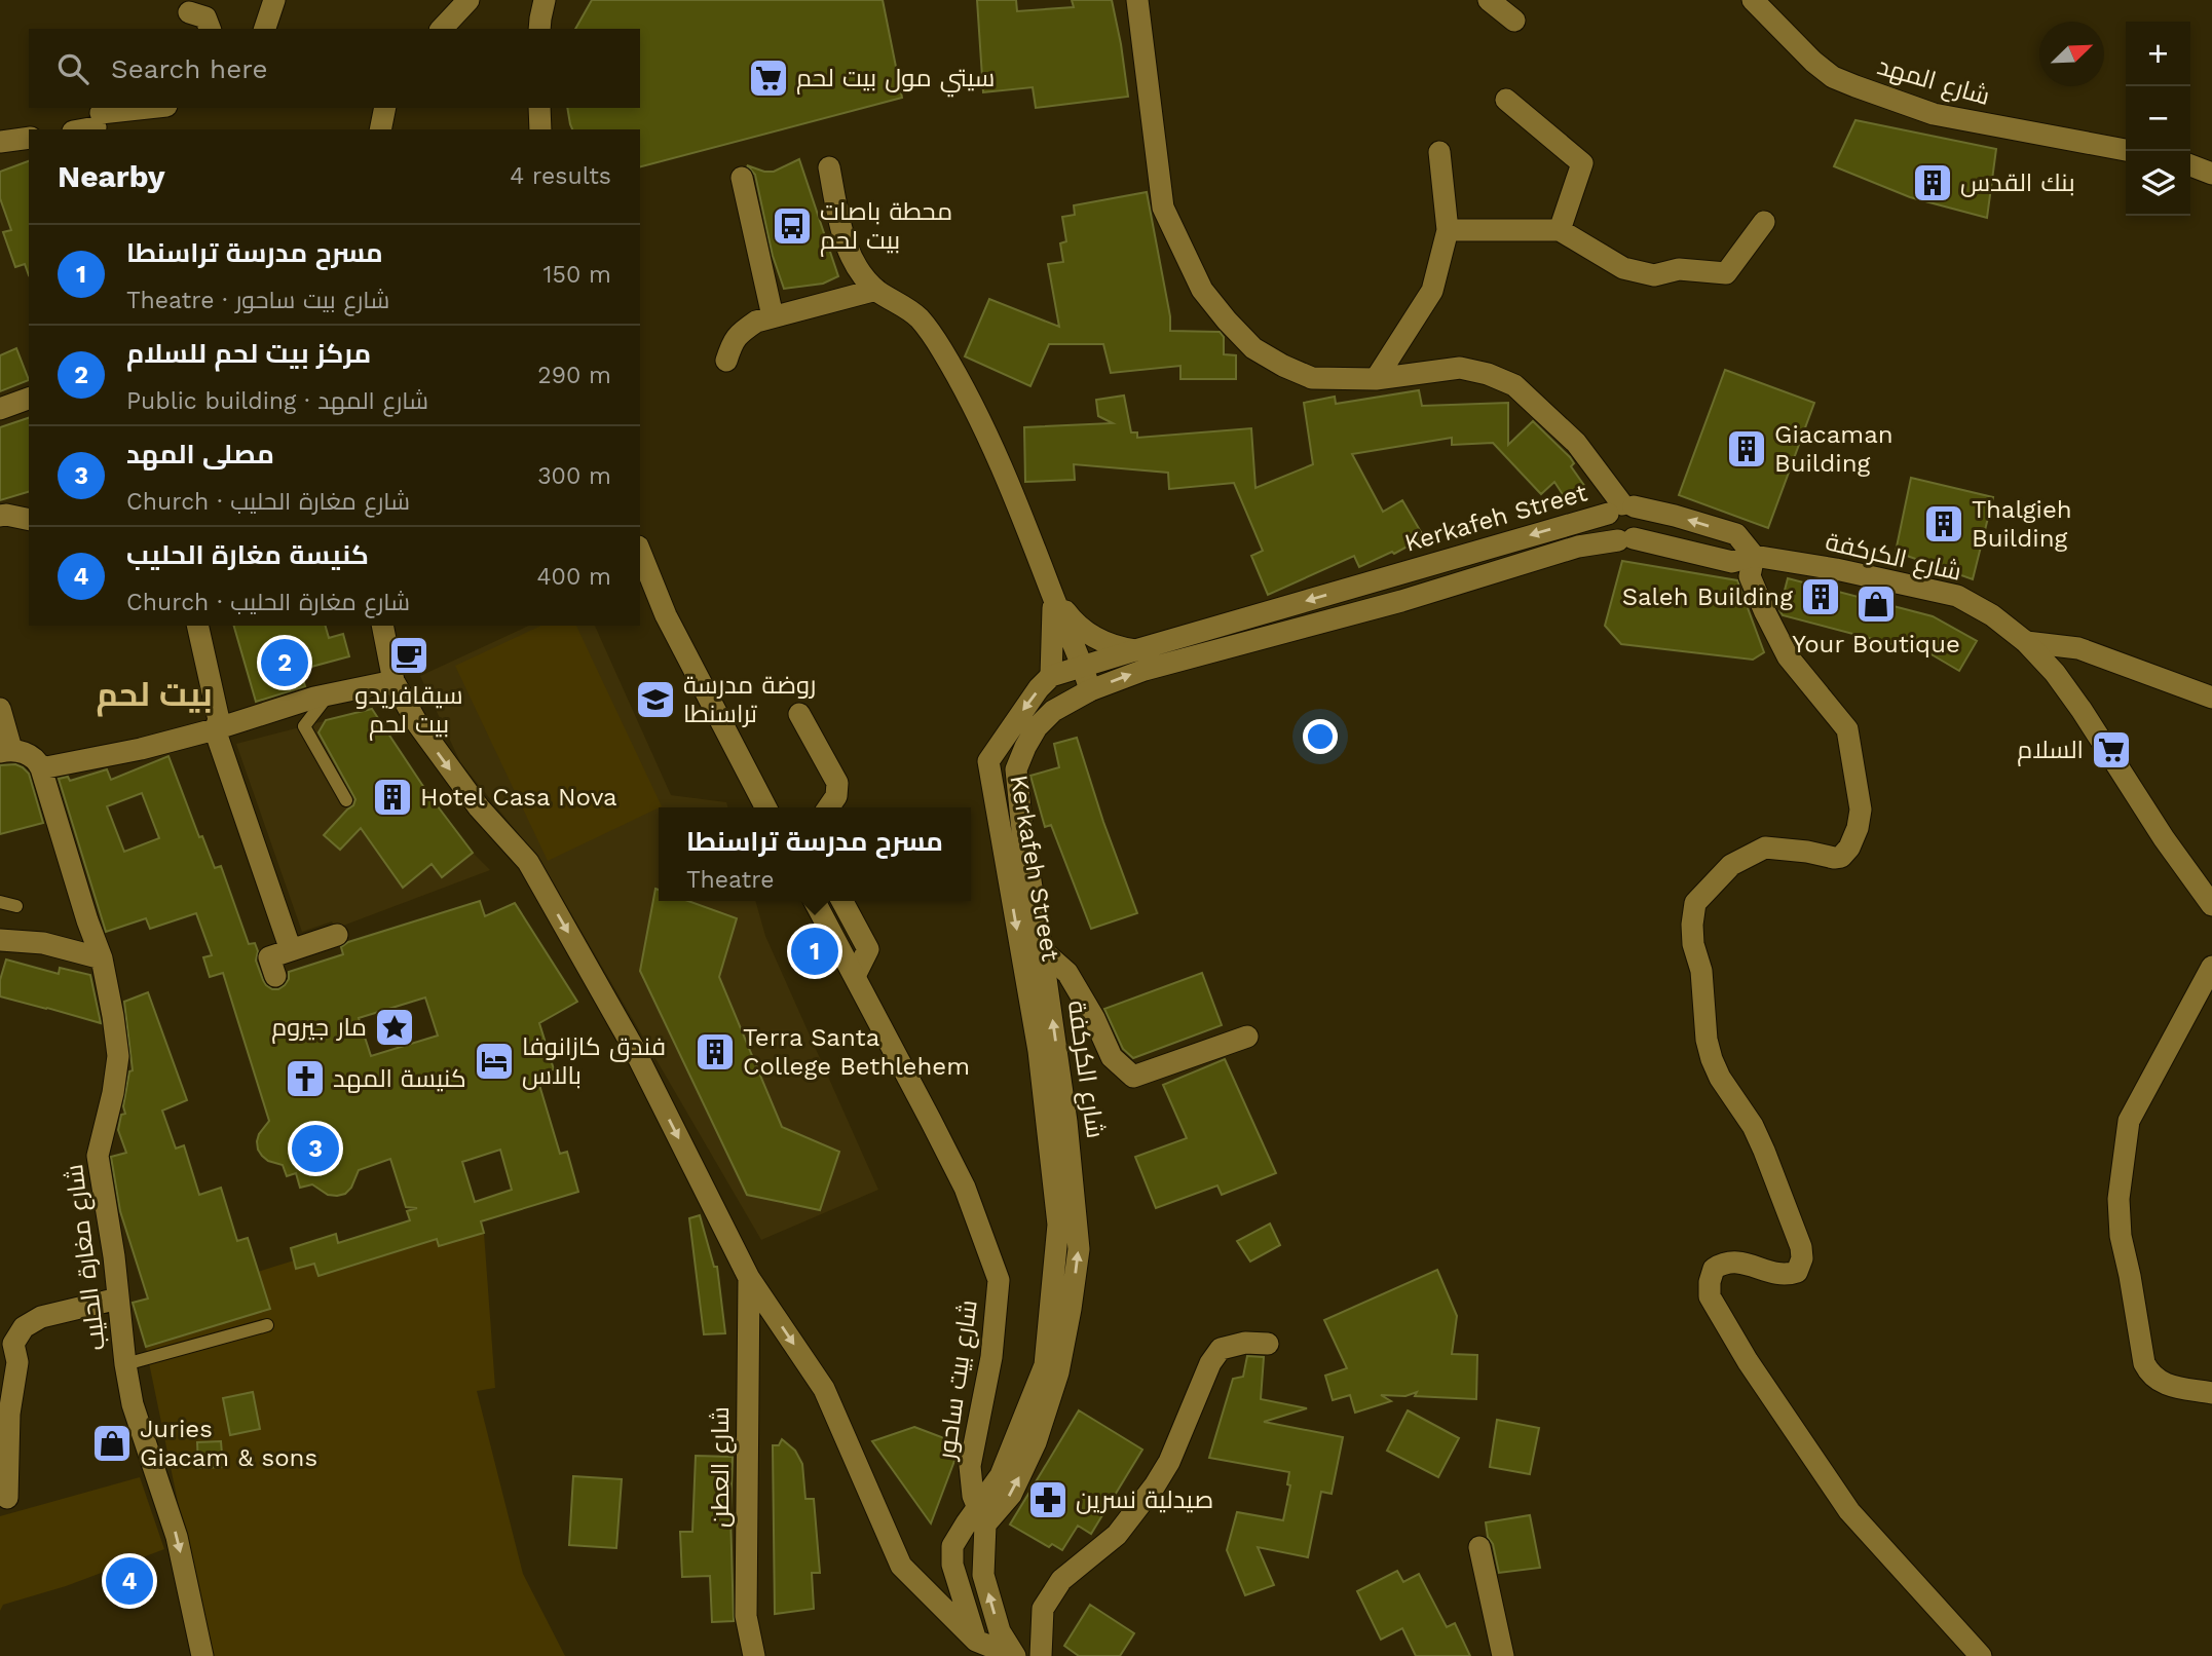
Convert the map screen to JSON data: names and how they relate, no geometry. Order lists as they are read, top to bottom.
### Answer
{
  "streets": {
    "street": [
      "شارع المهد",
      "Kerkafeh Street",
      "شارع الكركفة",
      "شارع مغارة الحليب",
      "شارع بيت ساحور",
      "شارع العطن"
    ]
  },
  "crossings": [
    ["Kerkafeh Street", "شارع الكركفة"],
    ["شارع الكركفة", "شارع بيت ساحور"]
  ],
  "one_way": ["Kerkafeh Street"],
  "districts": ["بيت لحم"],
  "places": {
    "supermarket": ["سيتي مول بيت لحم", "السلام"],
    "building": [
      "بنك القدس",
      "Giacaman Building",
      "Thalgieh Building",
      "Saleh Building",
      "Hotel Casa Nova",
      "Terra Santa College Bethlehem"
    ],
    "bus stop": ["محطة باصات بيت لحم"],
    "shop": ["Your Boutique", "Juries Giacam & sons"],
    "cafe": ["سيقافريدو بيت لحم"],
    "school or university": ["روضة مدرسة تراسنطا"],
    "place": ["مار جيروم"],
    "hotel": ["فندق كازانوفا بالاس"],
    "church": ["كنيسة المهد"],
    "pharmacy": ["صيدلية نسرين"]
  },
  "north": "top right",
  "page": {
    "map_buttons": ["+", "−"],
    "search": "Search here",
    "heading": ["Nearby", "4 results"],
    "list": [
      {
        "mark": "1",
        "name": "مسرح مدرسة تراسنطا",
        "note": "Theatre · شارع بيت ساحور",
        "value": "150 m"
      },
      {
        "mark": "2",
        "name": "مركز بيت لحم للسلام",
        "note": "Public building · شارع المهد",
        "value": "290 m"
      },
      {
        "mark": "3",
        "name": "مصلى المهد",
        "note": "Church · شارع مغارة الحليب",
        "value": "300 m"
      },
      {
        "mark": "4",
        "name": "كنيسة مغارة الحليب",
        "note": "Church · شارع مغارة الحليب",
        "value": "400 m"
      }
    ],
    "pins": [
      "2",
      "1",
      "3",
      "4"
    ],
    "popup": ["مسرح مدرسة تراسنطا", "Theatre"]
  }
}
